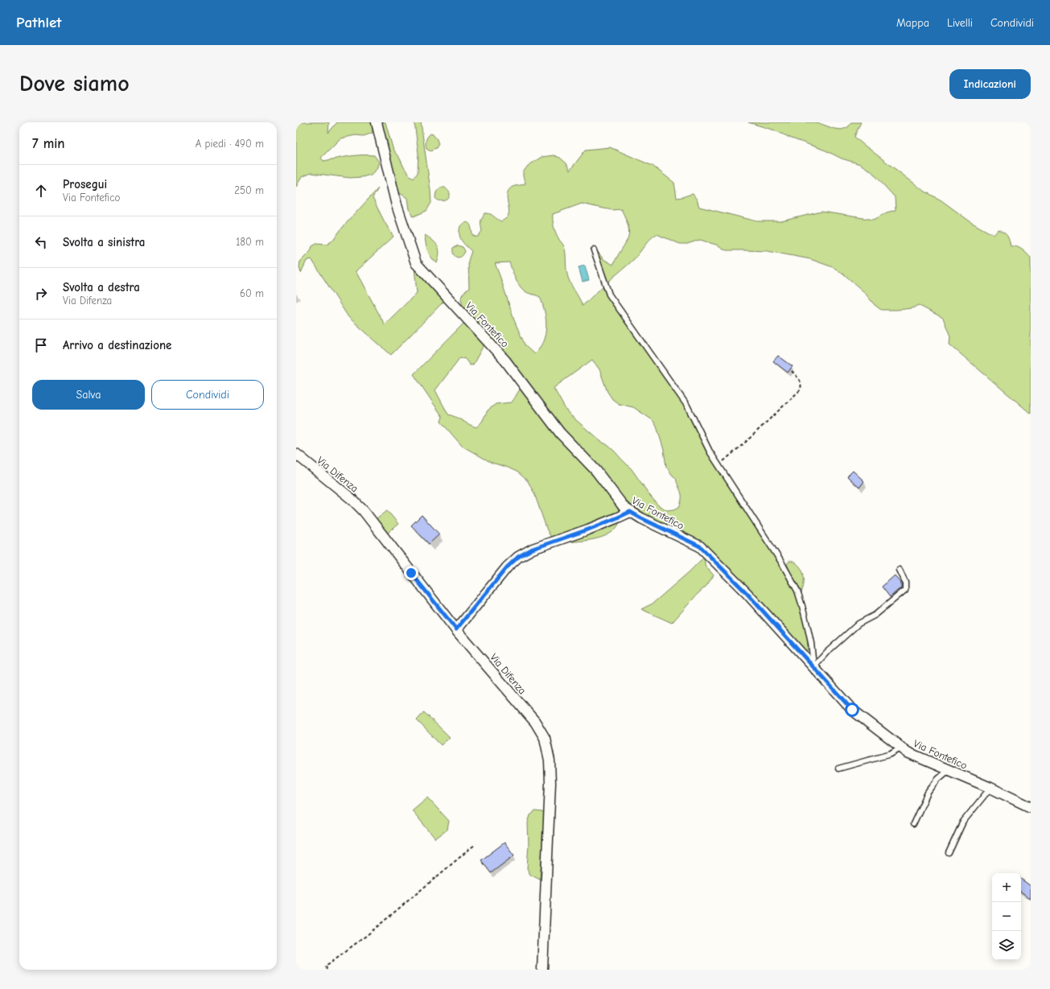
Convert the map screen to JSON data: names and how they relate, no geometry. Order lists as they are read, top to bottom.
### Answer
{
  "streets": {
    "street": ["Via Fontefico", "Via Difenza"]
  },
  "page": {
    "header": "Pathlet",
    "nav": ["Mappa", "Livelli", "Condividi"],
    "buttons": [
      "Indicazioni",
      ["Salva", "Condividi"]
    ],
    "title": "Dove siamo",
    "heading": ["7 min", "A piedi · 490 m"],
    "list": [
      ["Prosegui", "Via Fontefico", "250 m"],
      ["Svolta a sinistra", "180 m"],
      ["Svolta a destra", "Via Difenza", "60 m"],
      "Arrivo a destinazione"
    ],
    "map_buttons": ["+", "−"]
  }
}
